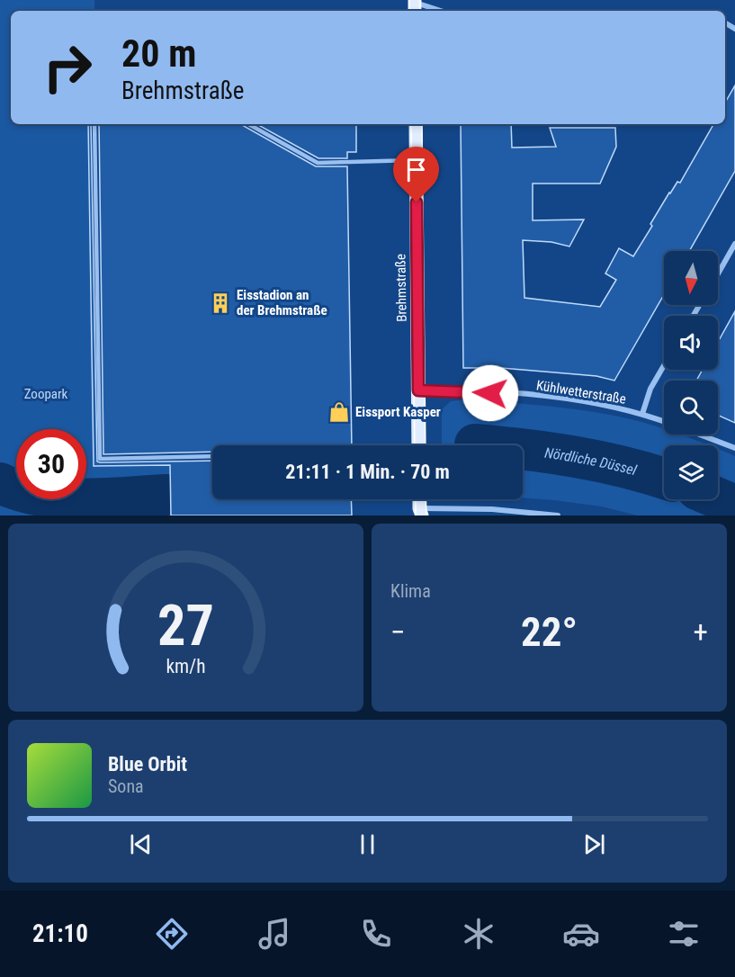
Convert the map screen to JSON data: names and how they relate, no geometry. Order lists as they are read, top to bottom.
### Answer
{
  "streets": {
    "main road": ["Brehmstraße"],
    "street": ["Kühlwetterstraße"]
  },
  "crossings": [
    ["Brehmstraße", "Kühlwetterstraße"]
  ],
  "water": ["Nördliche Düssel"],
  "parks": ["Zoopark"],
  "places": {
    "building": ["Eisstadion an der Brehmstraße"],
    "shop": ["Eissport Kasper"]
  },
  "north": "bottom",
  "page": {
    "turn": ["20 m", "Brehmstraße"],
    "limit": "30",
    "trip": "21:11 · 1 Min. · 70 m",
    "tile": "Klima",
    "heat": ["−", "22°", "+"],
    "song": ["Blue Orbit", "Sona"],
    "tabs": "21:10",
    "gauge": ["27", "km/h"]
  }
}
